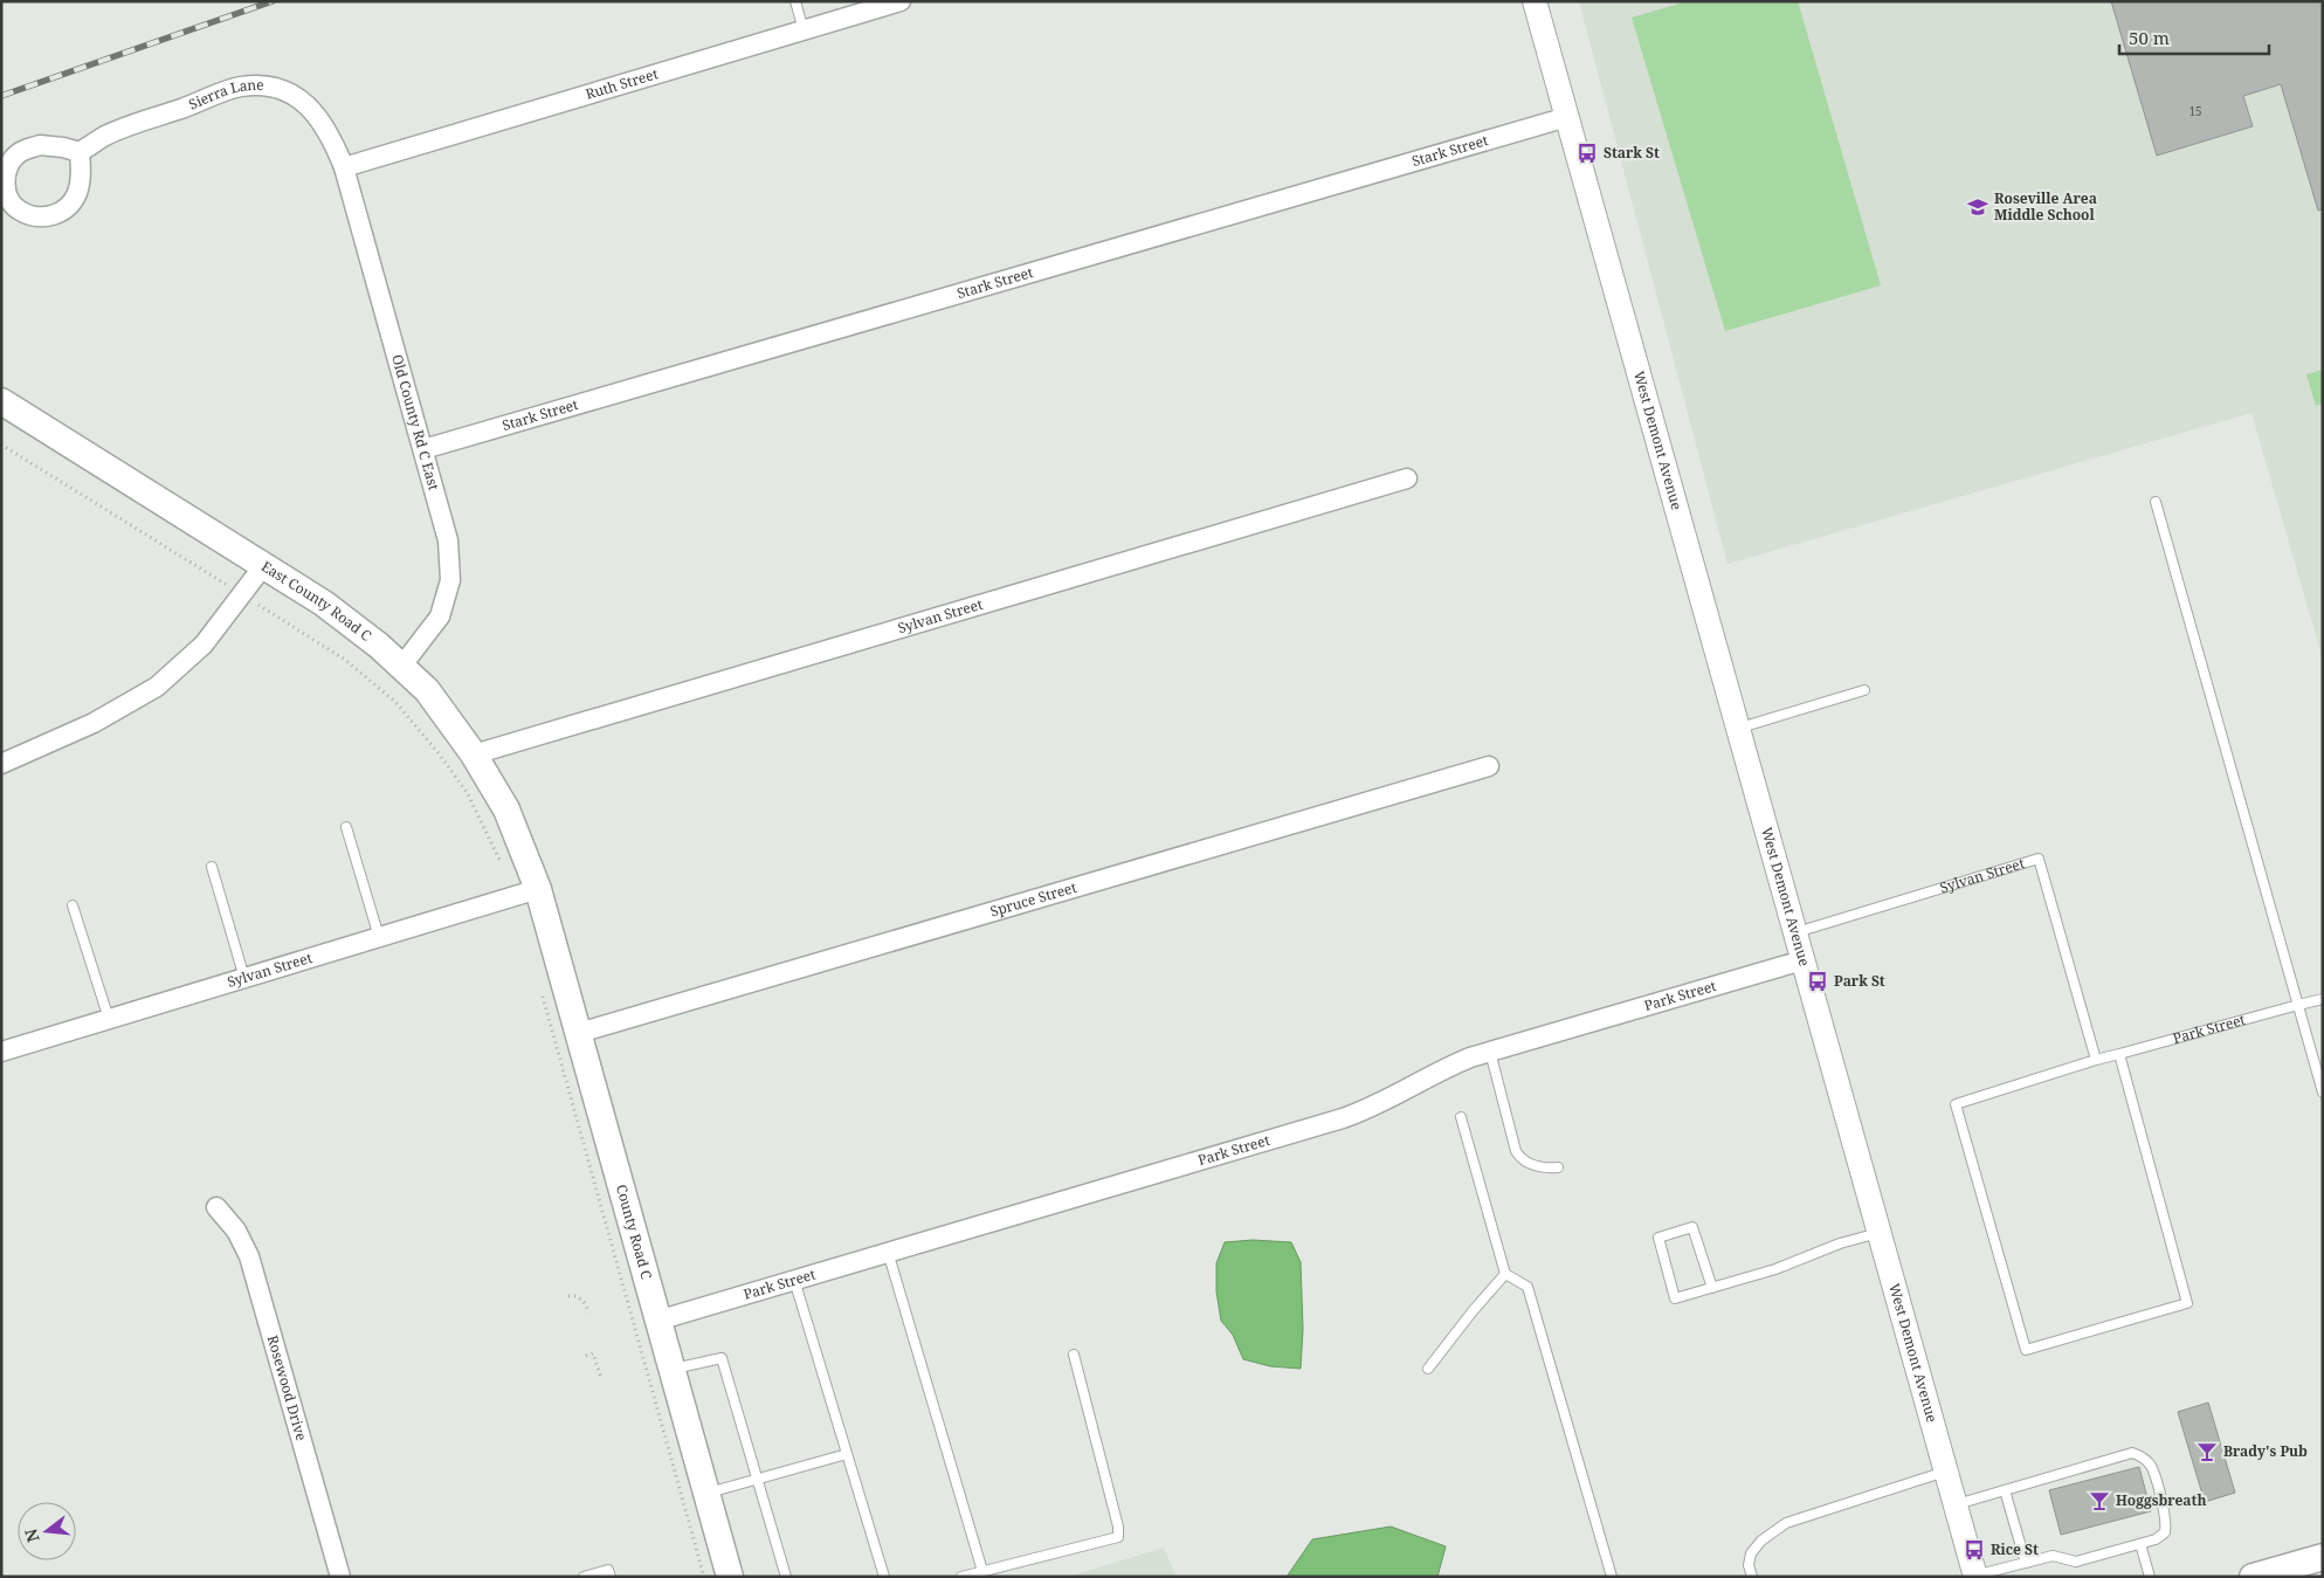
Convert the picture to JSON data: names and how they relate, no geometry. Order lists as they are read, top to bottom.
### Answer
{
  "streets": {
    "main road": ["East County Road C", "County Road C"],
    "street": [
      "Ruth Street",
      "Sierra Lane",
      "Stark Street",
      "Old County Rd C East",
      "West Demont Avenue",
      "Sylvan Street",
      "Spruce Street",
      "Park Street",
      "Rosewood Drive"
    ]
  },
  "crossings": [
    ["Ruth Street", "Sierra Lane"],
    ["Ruth Street", "Old County Rd C East"],
    ["Sierra Lane", "Old County Rd C East"],
    ["Stark Street", "Old County Rd C East"],
    ["Stark Street", "West Demont Avenue"],
    ["Old County Rd C East", "East County Road C"],
    ["West Demont Avenue", "Sylvan Street"],
    ["West Demont Avenue", "Park Street"],
    ["East County Road C", "Sylvan Street"],
    ["East County Road C", "County Road C"],
    ["Sylvan Street", "Park Street"],
    ["Sylvan Street", "County Road C"],
    ["Spruce Street", "County Road C"],
    ["Park Street", "County Road C"]
  ],
  "places": {
    "bus stop": ["Stark St", "Park St", "Rice St"],
    "school or university": ["Roseville Area Middle School"],
    "bar": ["Brady's Pub", "Hoggsbreath"]
  },
  "house_numbers": ["15"],
  "scale_bar": "50 m",
  "north": "left"
}
